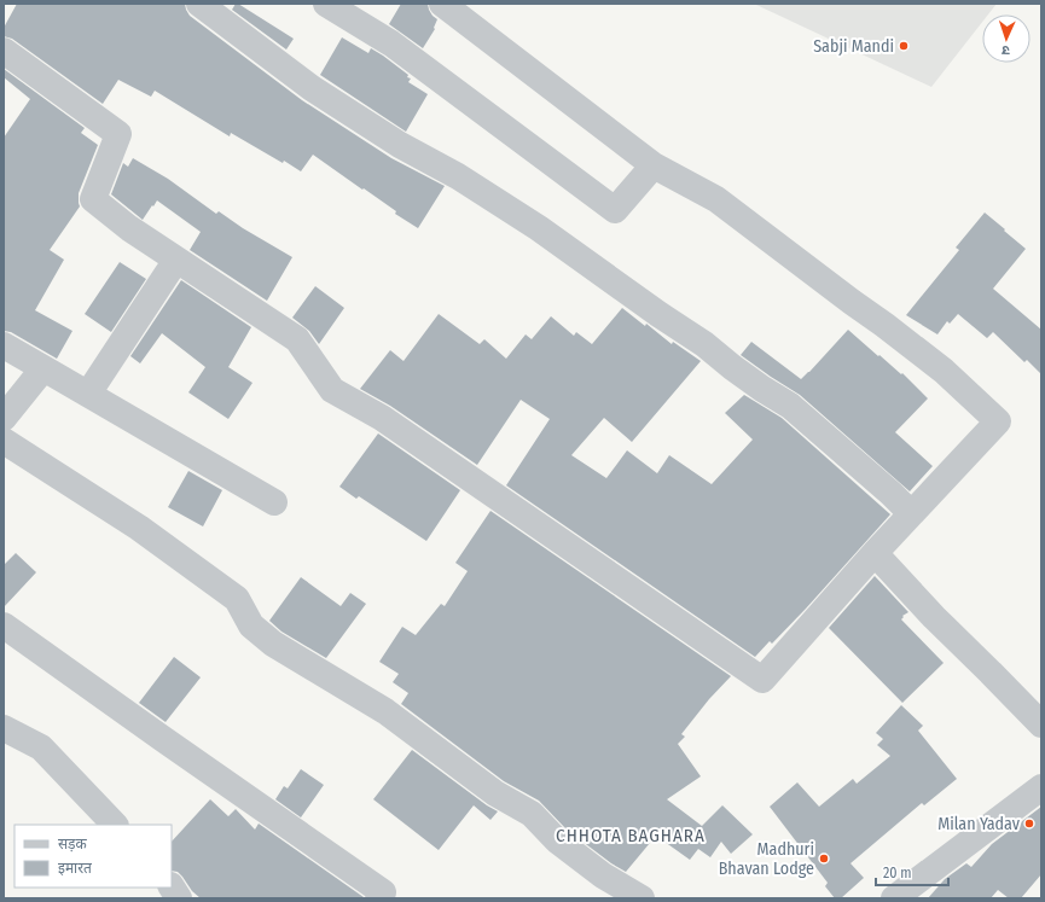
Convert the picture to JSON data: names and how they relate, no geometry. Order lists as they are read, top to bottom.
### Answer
{
  "districts": ["CHHOTA BAGHARA"],
  "places": ["Sabji Mandi", "Milan Yadav", "Madhuri Bhavan Lodge"],
  "legend": ["सड़क", "इमारत"],
  "scale_bar": "20 m",
  "north": "bottom"
}
